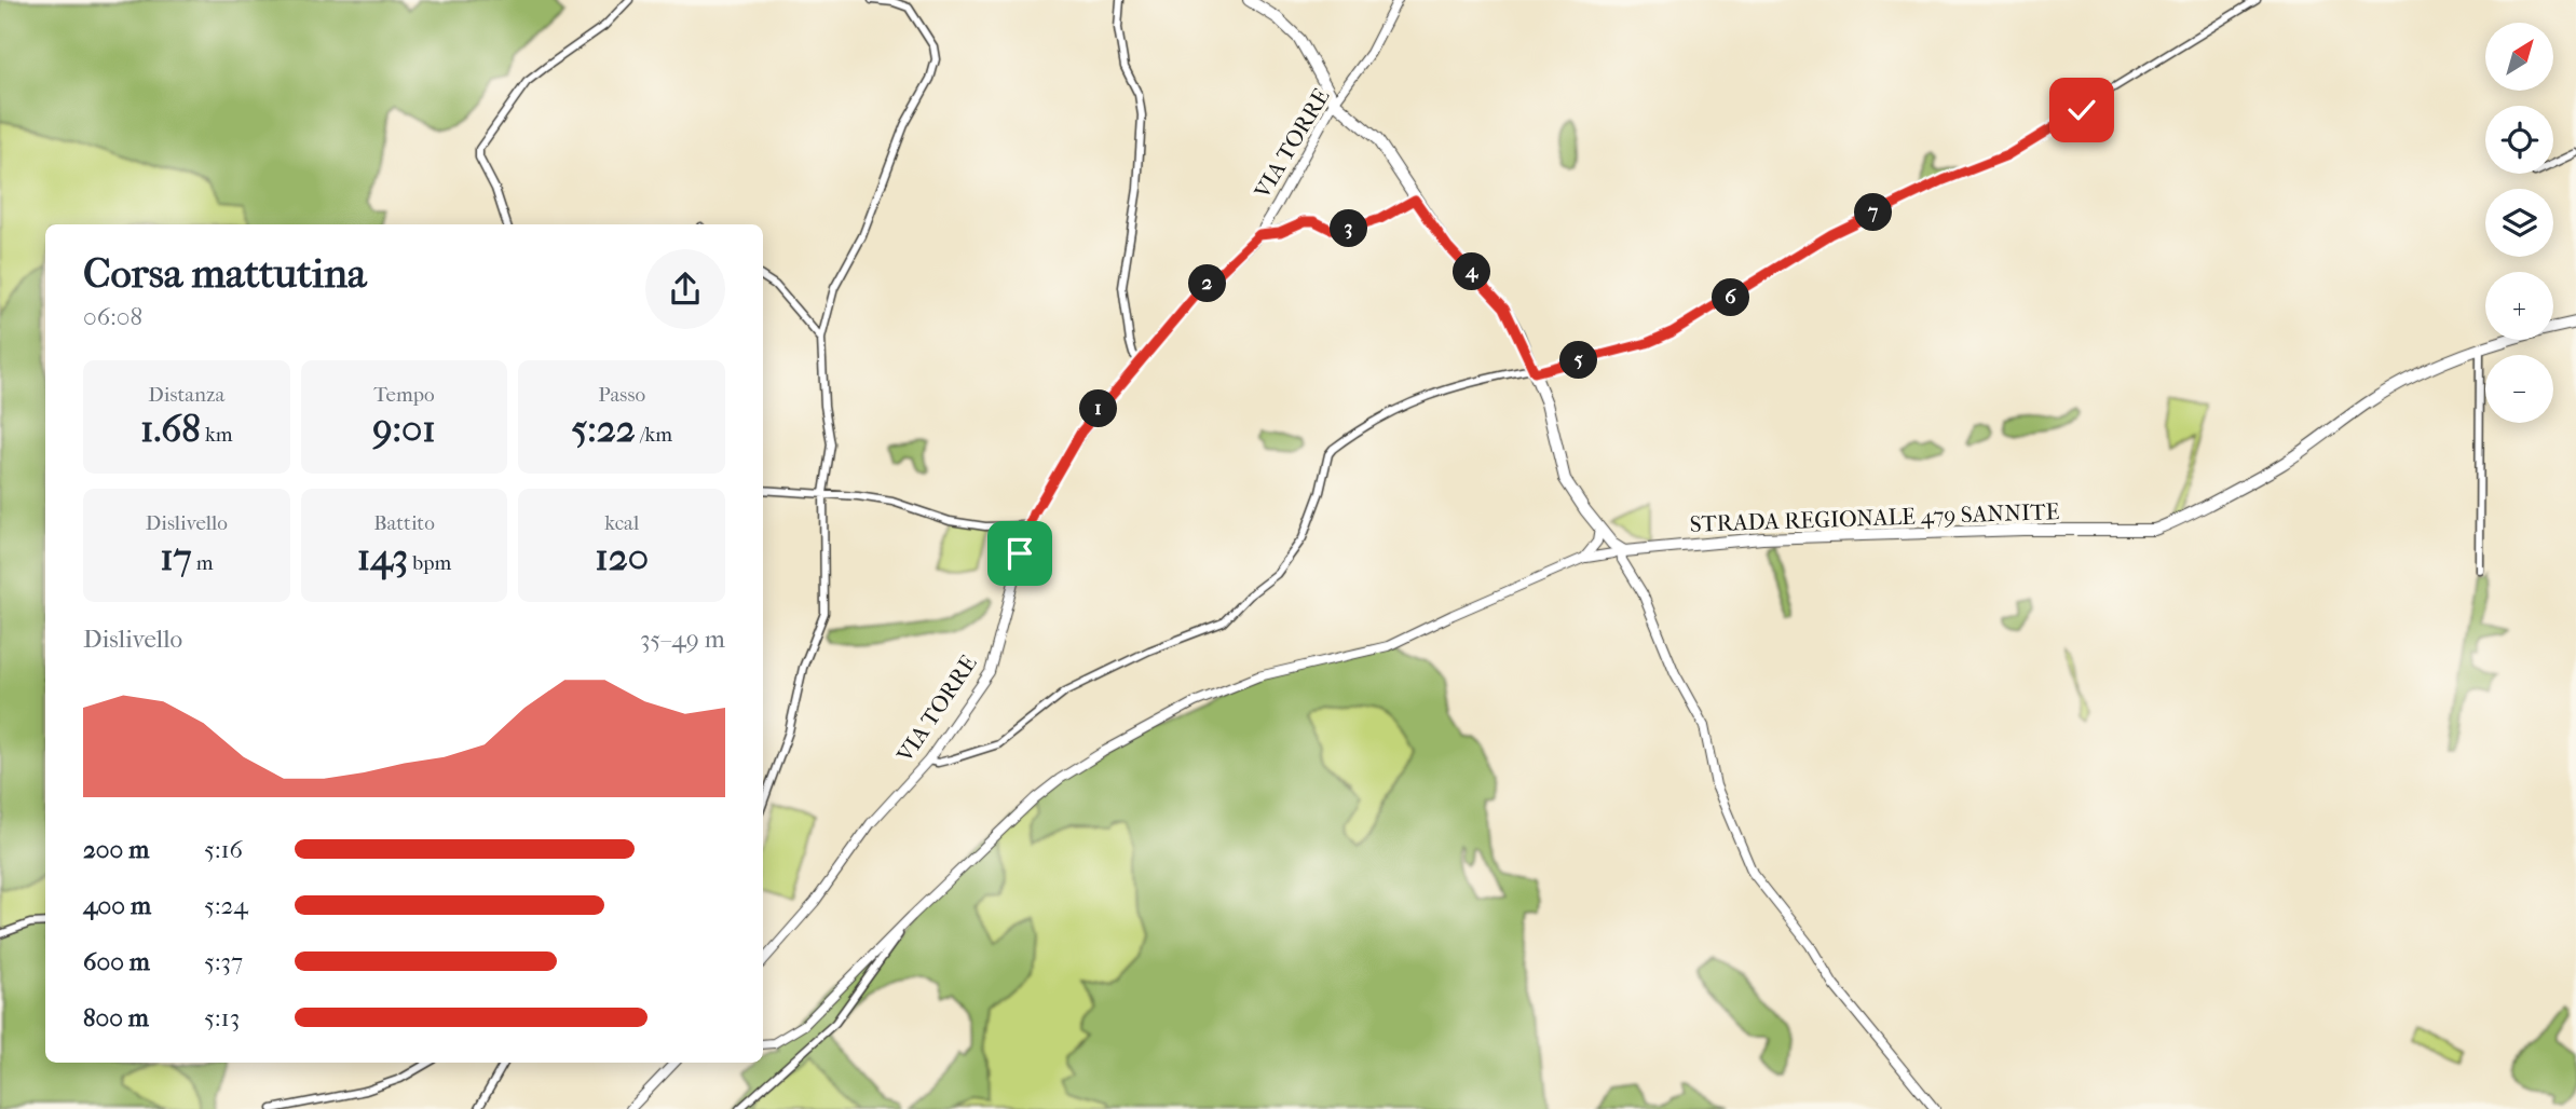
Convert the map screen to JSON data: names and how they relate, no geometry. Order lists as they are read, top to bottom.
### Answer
{
  "streets": {
    "main road": ["VIA TORRE", "STRADA REGIONALE 479 SANNITE"]
  },
  "north": "top right",
  "page": {
    "map_buttons": ["+", "−"],
    "pins": [
      "7",
      "3",
      "4",
      "2",
      "6",
      "5",
      "1"
    ],
    "heading": ["Corsa mattutina", "06:08"],
    "stats": [
      ["Distanza", "1.68 km"],
      ["Tempo", "9:01"],
      ["Passo", "5:22 /km"],
      ["Dislivello", "17 m"],
      ["Battito", "143 bpm"],
      ["kcal", "120"]
    ],
    "chart": ["Dislivello", "35–49 m"],
    "list": [
      {
        "name": "200 m",
        "note": "5:16"
      },
      {
        "name": "400 m",
        "note": "5:24"
      },
      {
        "name": "600 m",
        "note": "5:37"
      },
      {
        "name": "800 m",
        "note": "5:13"
      }
    ]
  }
}
